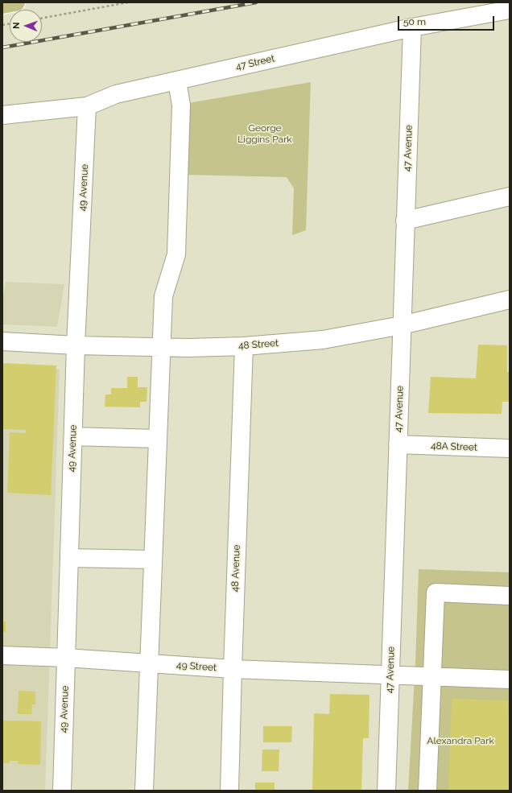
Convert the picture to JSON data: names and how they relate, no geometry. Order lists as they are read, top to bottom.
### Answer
{
  "streets": {
    "street": [
      "47 Street",
      "47 Avenue",
      "49 Avenue",
      "48 Street",
      "48A Street",
      "48 Avenue",
      "49 Street"
    ]
  },
  "crossings": [
    ["47 Street", "47 Avenue"],
    ["47 Street", "49 Avenue"],
    ["47 Avenue", "48 Street"],
    ["47 Avenue", "48A Street"],
    ["47 Avenue", "49 Street"],
    ["49 Avenue", "48 Street"],
    ["49 Avenue", "49 Street"],
    ["48 Street", "48 Avenue"],
    ["48 Avenue", "49 Street"]
  ],
  "parks": ["George Liggins Park", "Alexandra Park"],
  "scale_bar": "50 m",
  "north": "left"
}
